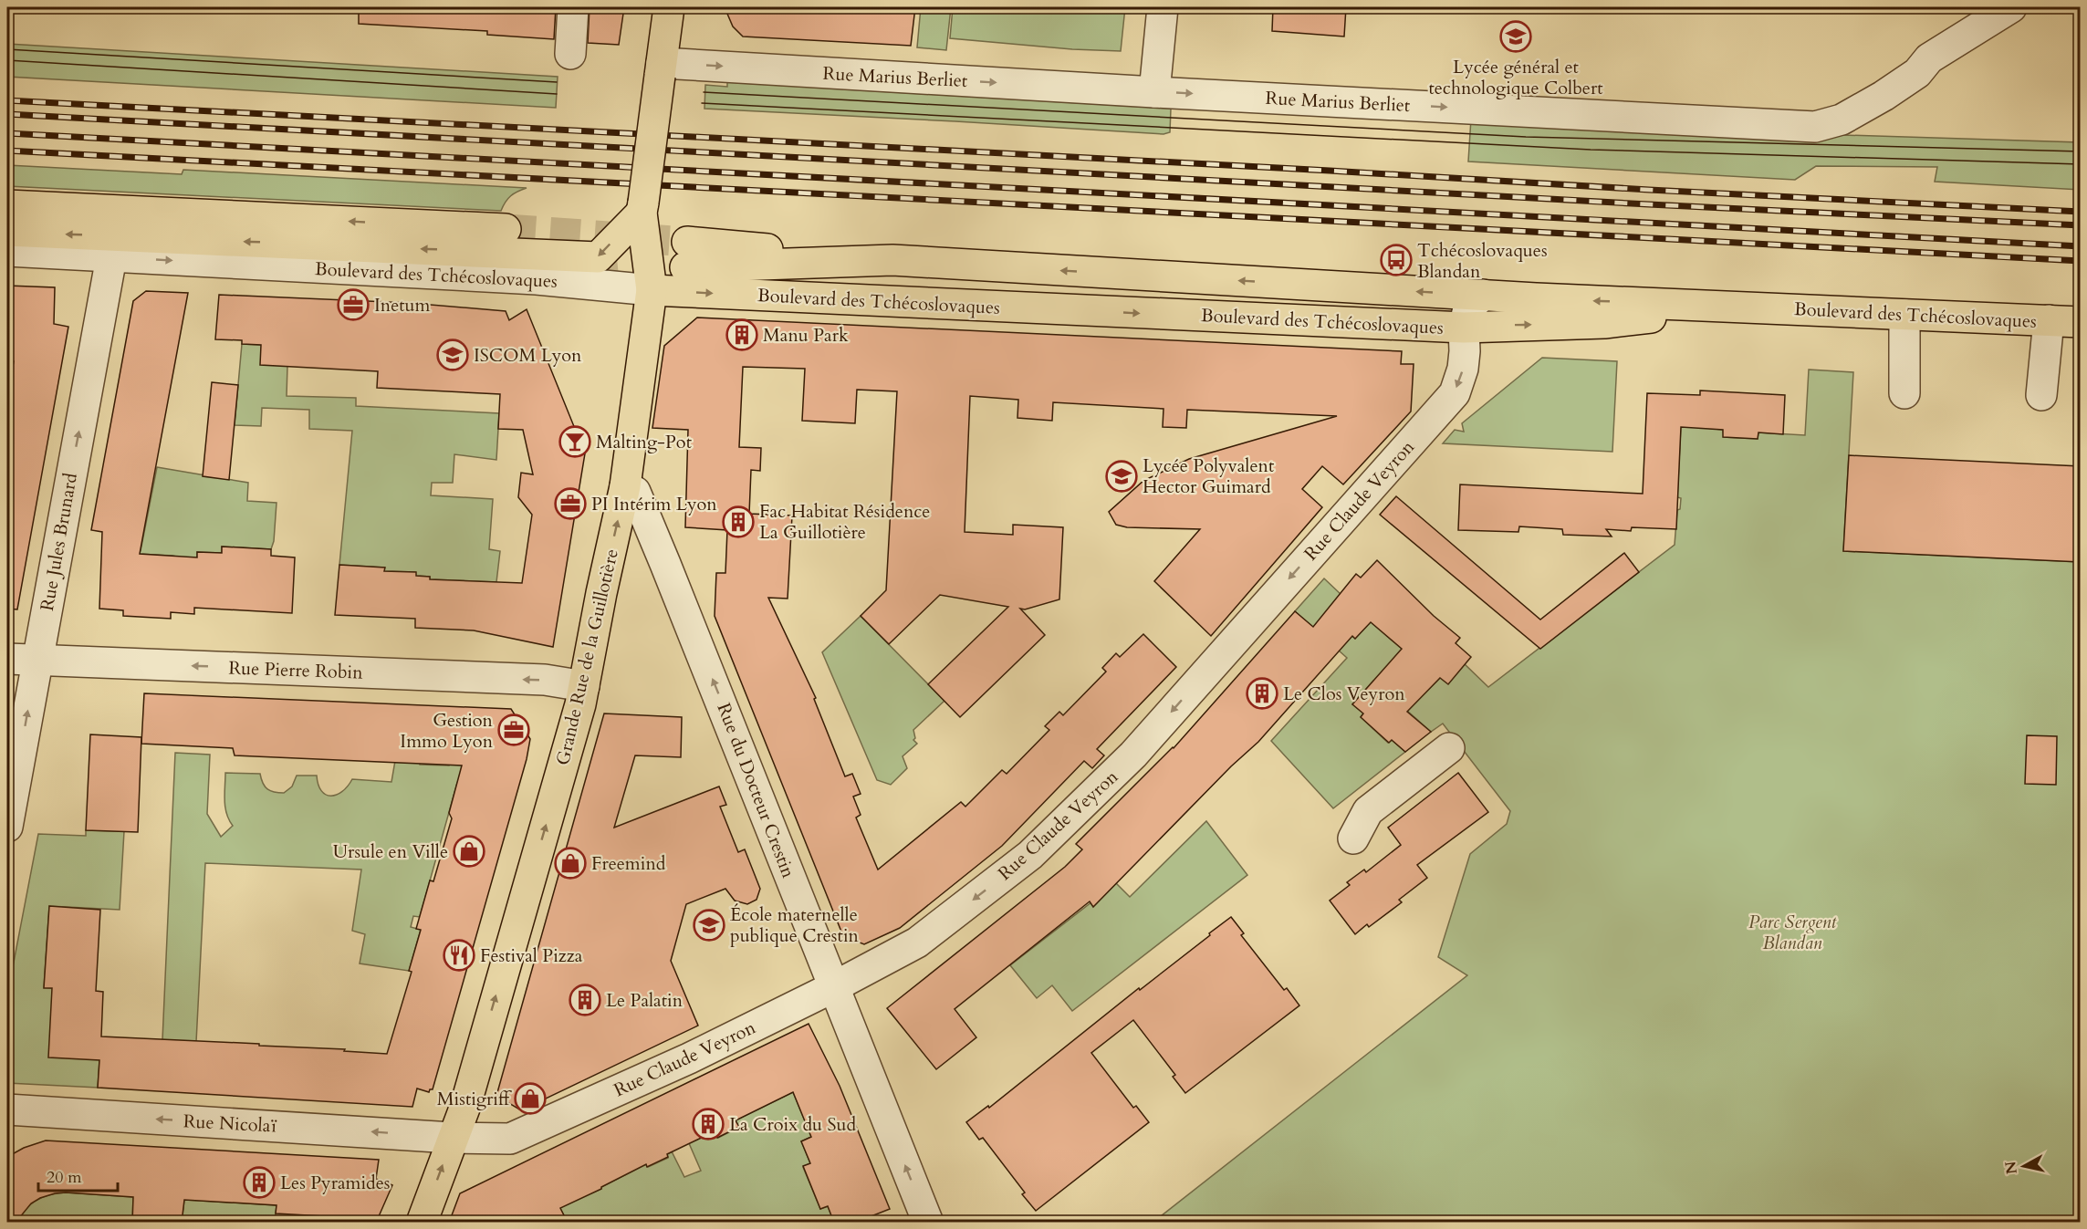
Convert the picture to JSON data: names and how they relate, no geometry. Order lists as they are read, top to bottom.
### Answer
{
  "streets": {
    "main road": ["Boulevard des Tchécoslovaques", "Grande Rue de la Guillotière"],
    "street": [
      "Rue Marius Berliet",
      "Rue Claude Veyron",
      "Rue Jules Brunard",
      "Rue Pierre Robin",
      "Rue du Docteur Crestin",
      "Rue Nicolaï"
    ]
  },
  "crossings": [
    ["Rue Marius Berliet", "Grande Rue de la Guillotière"],
    ["Boulevard des Tchécoslovaques", "Rue Claude Veyron"],
    ["Boulevard des Tchécoslovaques", "Rue Jules Brunard"],
    ["Boulevard des Tchécoslovaques", "Grande Rue de la Guillotière"],
    ["Rue Claude Veyron", "Grande Rue de la Guillotière"],
    ["Rue Claude Veyron", "Rue du Docteur Crestin"],
    ["Rue Claude Veyron", "Rue Nicolaï"],
    ["Rue Jules Brunard", "Rue Pierre Robin"],
    ["Grande Rue de la Guillotière", "Rue Pierre Robin"],
    ["Grande Rue de la Guillotière", "Rue du Docteur Crestin"],
    ["Grande Rue de la Guillotière", "Rue Nicolaï"]
  ],
  "one_way": [
    "Rue Marius Berliet",
    "Rue Claude Veyron",
    "Rue Jules Brunard",
    "Grande Rue de la Guillotière",
    "Rue Pierre Robin",
    "Rue du Docteur Crestin",
    "Rue Nicolaï"
  ],
  "parks": ["Parc Sergent Blandan"],
  "places": {
    "school or university": [
      "Lycée général et technologique Colbert",
      "ISCOM Lyon",
      "Lycée Polyvalent Hector Guimard",
      "École maternelle publique Crestin"
    ],
    "bus stop": ["Tchécoslovaques Blandan"],
    "office": ["Inetum", "PI Intérim Lyon", "Gestion Immo Lyon"],
    "building": [
      "Manu Park",
      "Fac Habitat Résidence La Guillotière",
      "Le Clos Veyron",
      "Le Palatin",
      "La Croix du Sud",
      "Les Pyramides"
    ],
    "bar": ["Malting-Pot"],
    "shop": ["Ursule en Ville", "Freemind", "Mistigriff"],
    "restaurant": ["Festival Pizza"]
  },
  "scale_bar": "20 m",
  "north": "left"
}
